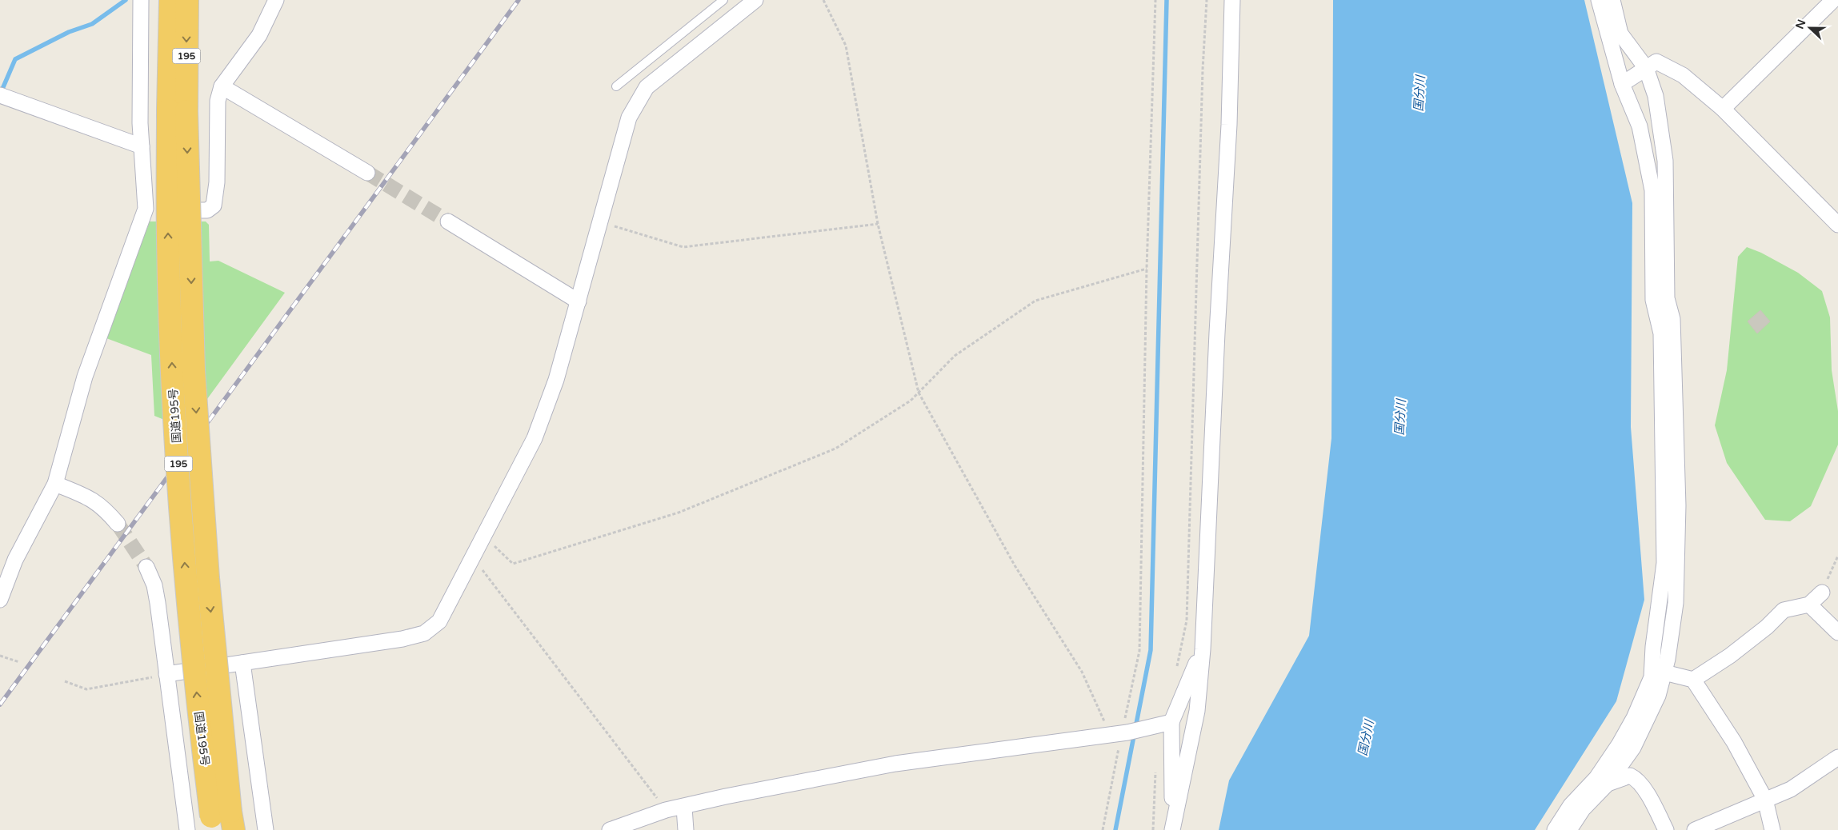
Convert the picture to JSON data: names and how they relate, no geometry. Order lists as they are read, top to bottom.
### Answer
{
  "streets": {
    "highway": ["195", "国道195号"]
  },
  "water": ["国分川"],
  "north": "left"
}
